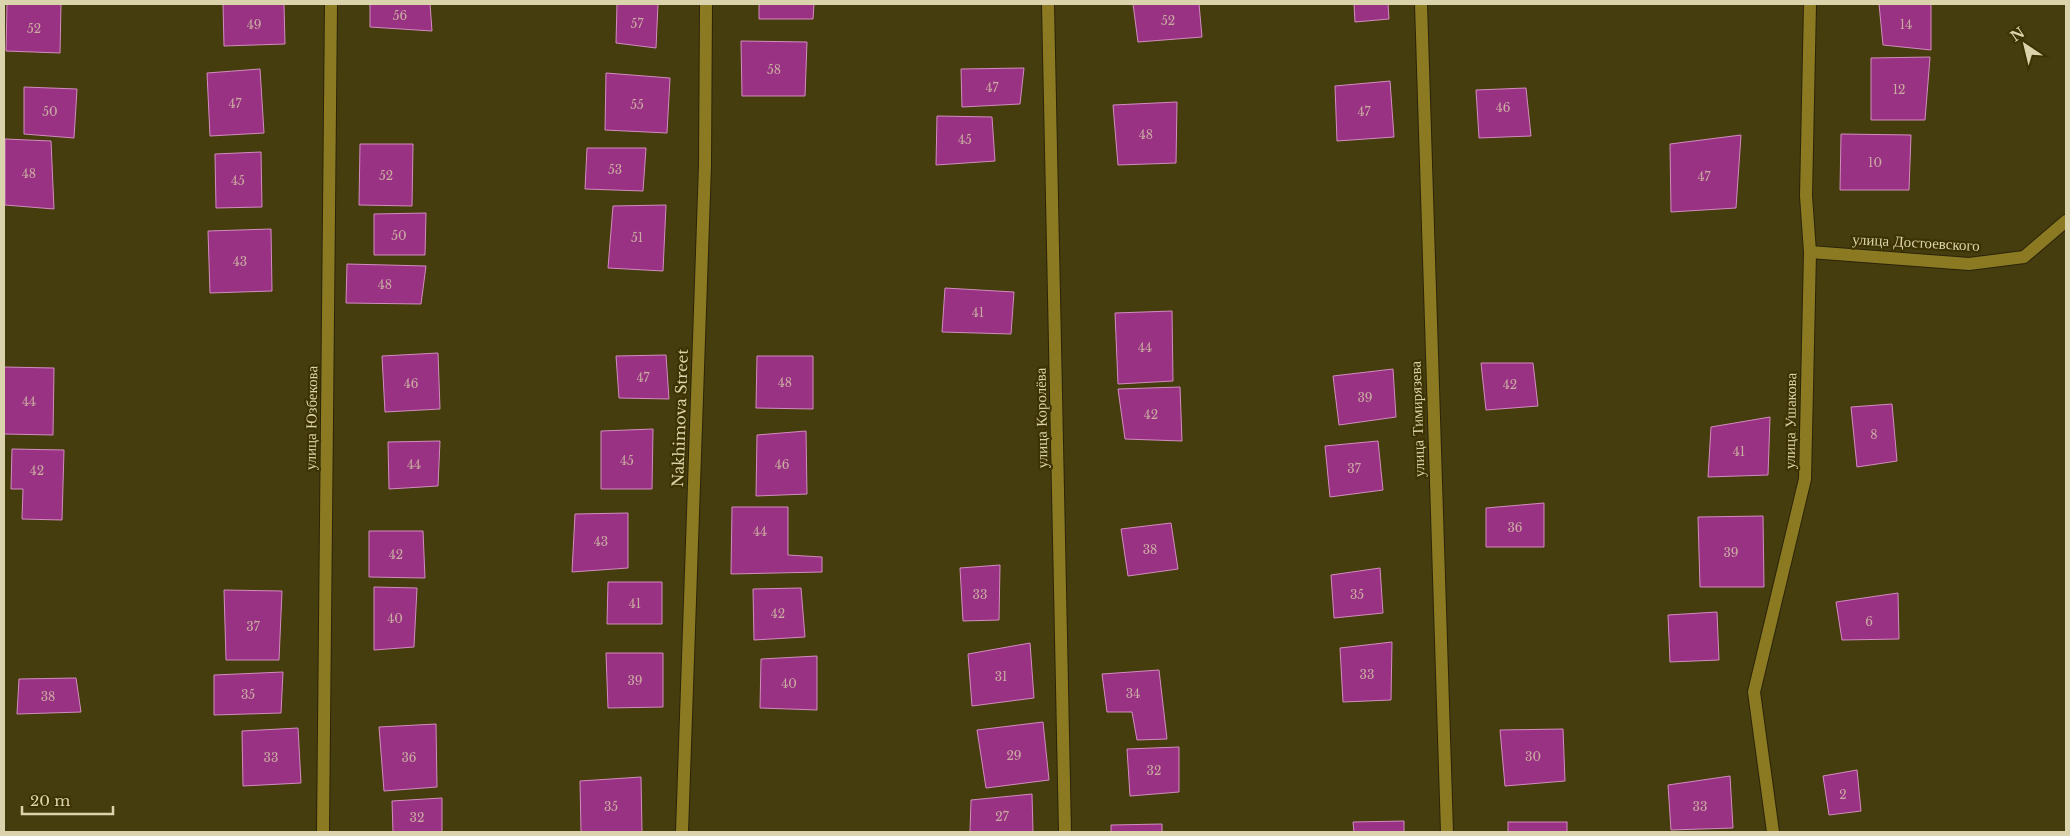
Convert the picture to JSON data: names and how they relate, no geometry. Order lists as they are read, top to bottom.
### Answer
{
  "streets": {
    "street": [
      "улица Достоевского",
      "улица Юзбекова",
      "Nakhimova Street",
      "улица Королёва",
      "улица Тимирязева",
      "улица Ушакова"
    ]
  },
  "crossings": [
    ["улица Достоевского", "улица Ушакова"]
  ],
  "house_numbers": [
    "56",
    "52",
    "57",
    "49",
    "14",
    "52",
    "58",
    "47",
    "12",
    "47",
    "55",
    "46",
    "50",
    "47",
    "48",
    "45",
    "10",
    "53",
    "48",
    "52",
    "47",
    "45",
    "50",
    "51",
    "43",
    "48",
    "41",
    "44",
    "47",
    "48",
    "46",
    "42",
    "39",
    "44",
    "42",
    "8",
    "41",
    "45",
    "44",
    "46",
    "37",
    "42",
    "36",
    "44",
    "43",
    "38",
    "39",
    "42",
    "33",
    "35",
    "41",
    "42",
    "40",
    "6",
    "37",
    "33",
    "31",
    "39",
    "40",
    "34",
    "35",
    "38",
    "29",
    "30",
    "33",
    "36",
    "32",
    "2",
    "35",
    "33",
    "27",
    "32"
  ],
  "scale_bar": "20 m",
  "north": "top left"
}
